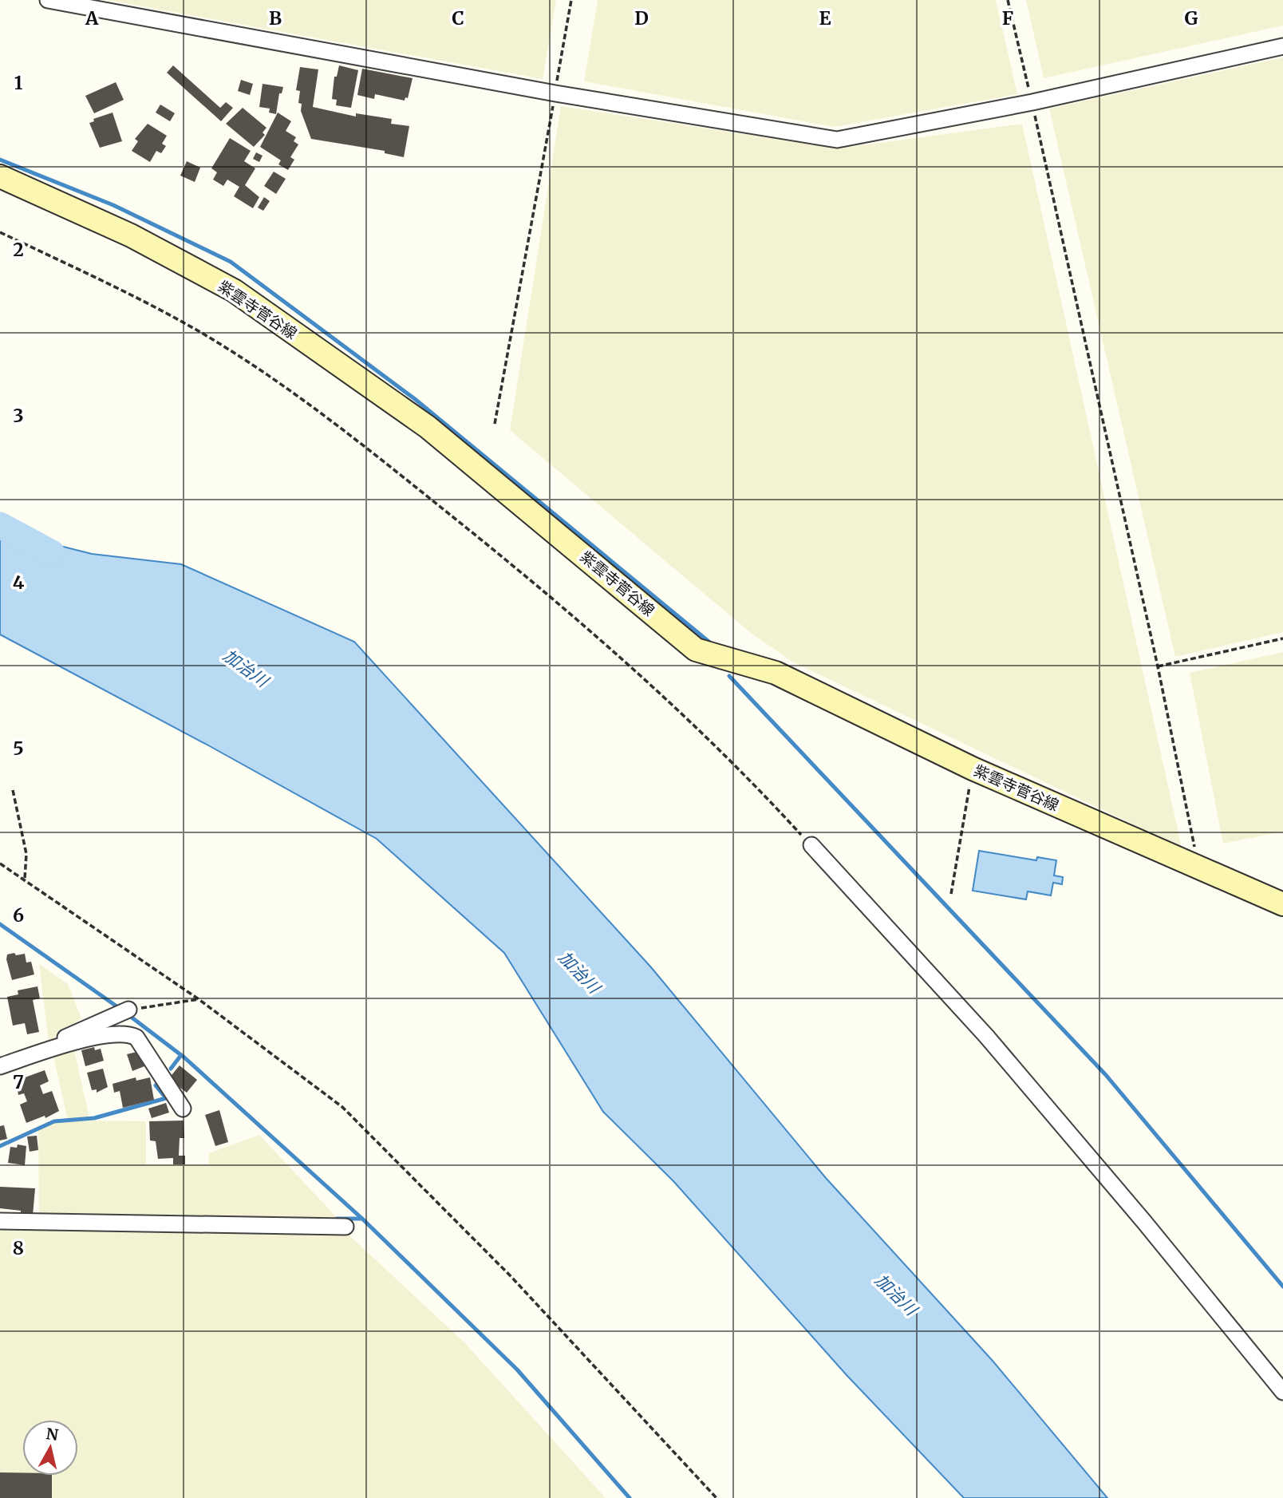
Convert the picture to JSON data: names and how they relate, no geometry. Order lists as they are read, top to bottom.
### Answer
{
  "streets": {
    "main road": ["紫雲寺菅谷線"]
  },
  "water": ["加治川"],
  "north": "top",
  "grid": {
    "columns": [
      "A",
      "B",
      "C",
      "D",
      "E",
      "F",
      "G"
    ],
    "rows": [
      "1",
      "2",
      "3",
      "4",
      "5",
      "6",
      "7",
      "8"
    ]
  }
}
